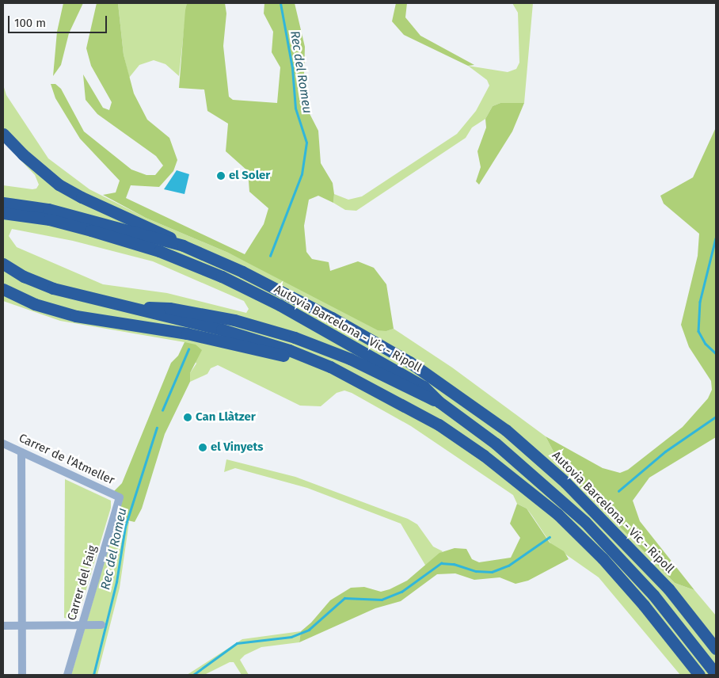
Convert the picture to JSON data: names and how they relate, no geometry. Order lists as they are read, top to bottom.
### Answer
{
  "streets": {
    "highway": ["Autovia Barcelona - Vic - Ripoll"],
    "street": ["Carrer de l'Atmeller", "Carrer del Faig"]
  },
  "crossings": [
    ["Carrer de l'Atmeller", "Carrer del Faig"]
  ],
  "water": ["Rec del Romeu"],
  "places": ["el Soler", "Can Llàtzer", "el Vinyets"],
  "scale_bar": "100 m"
}
